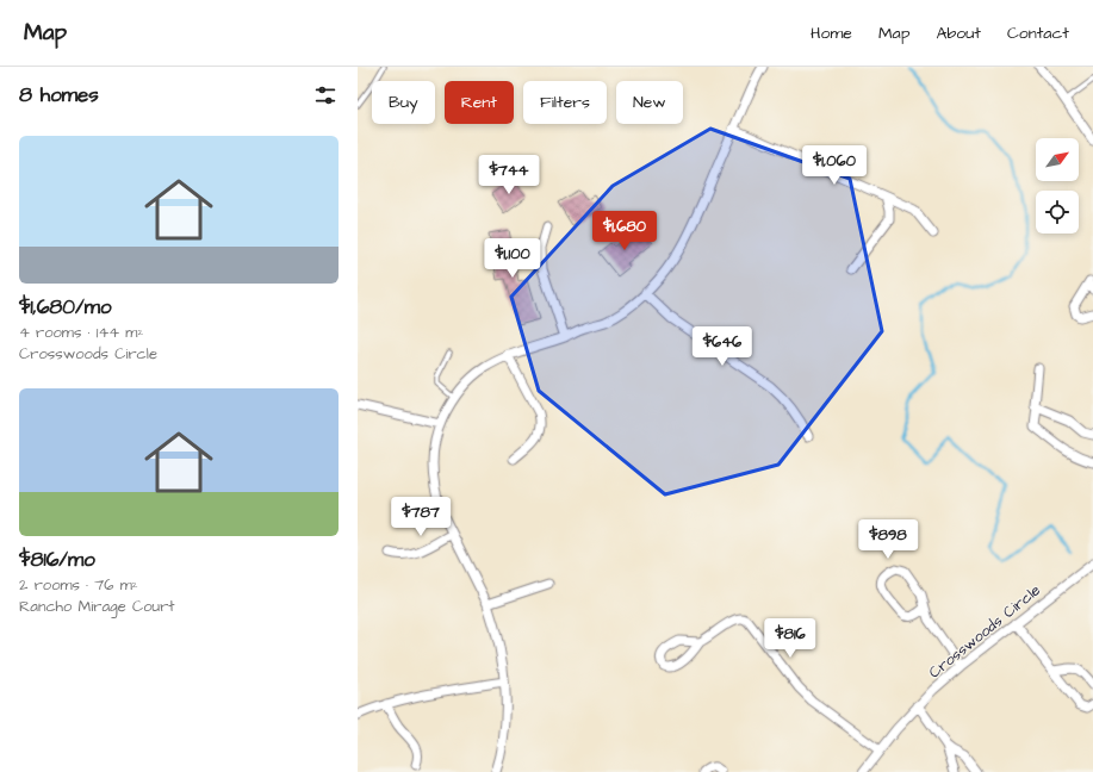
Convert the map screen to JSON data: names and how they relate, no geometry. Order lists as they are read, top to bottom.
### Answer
{
  "streets": {
    "street": ["Crosswoods Circle"]
  },
  "north": "top right",
  "page": {
    "header": "Map",
    "nav": [
      "Home",
      "Map",
      "About",
      "Contact"
    ],
    "heading": "8 homes",
    "chip": [
      "Buy",
      "Rent",
      "Filters",
      "New"
    ],
    "list": [
      {
        "name": "$1,680/mo",
        "note": "4 rooms · 144 m² · Crosswoods Circle"
      },
      {
        "name": "$816/mo",
        "note": "2 rooms · 76 m² · Rancho Mirage Court"
      }
    ],
    "price": [
      "$1,060",
      "$744",
      "$1,680",
      "$1,100",
      "$646",
      "$787",
      "$898",
      "$816"
    ]
  }
}
